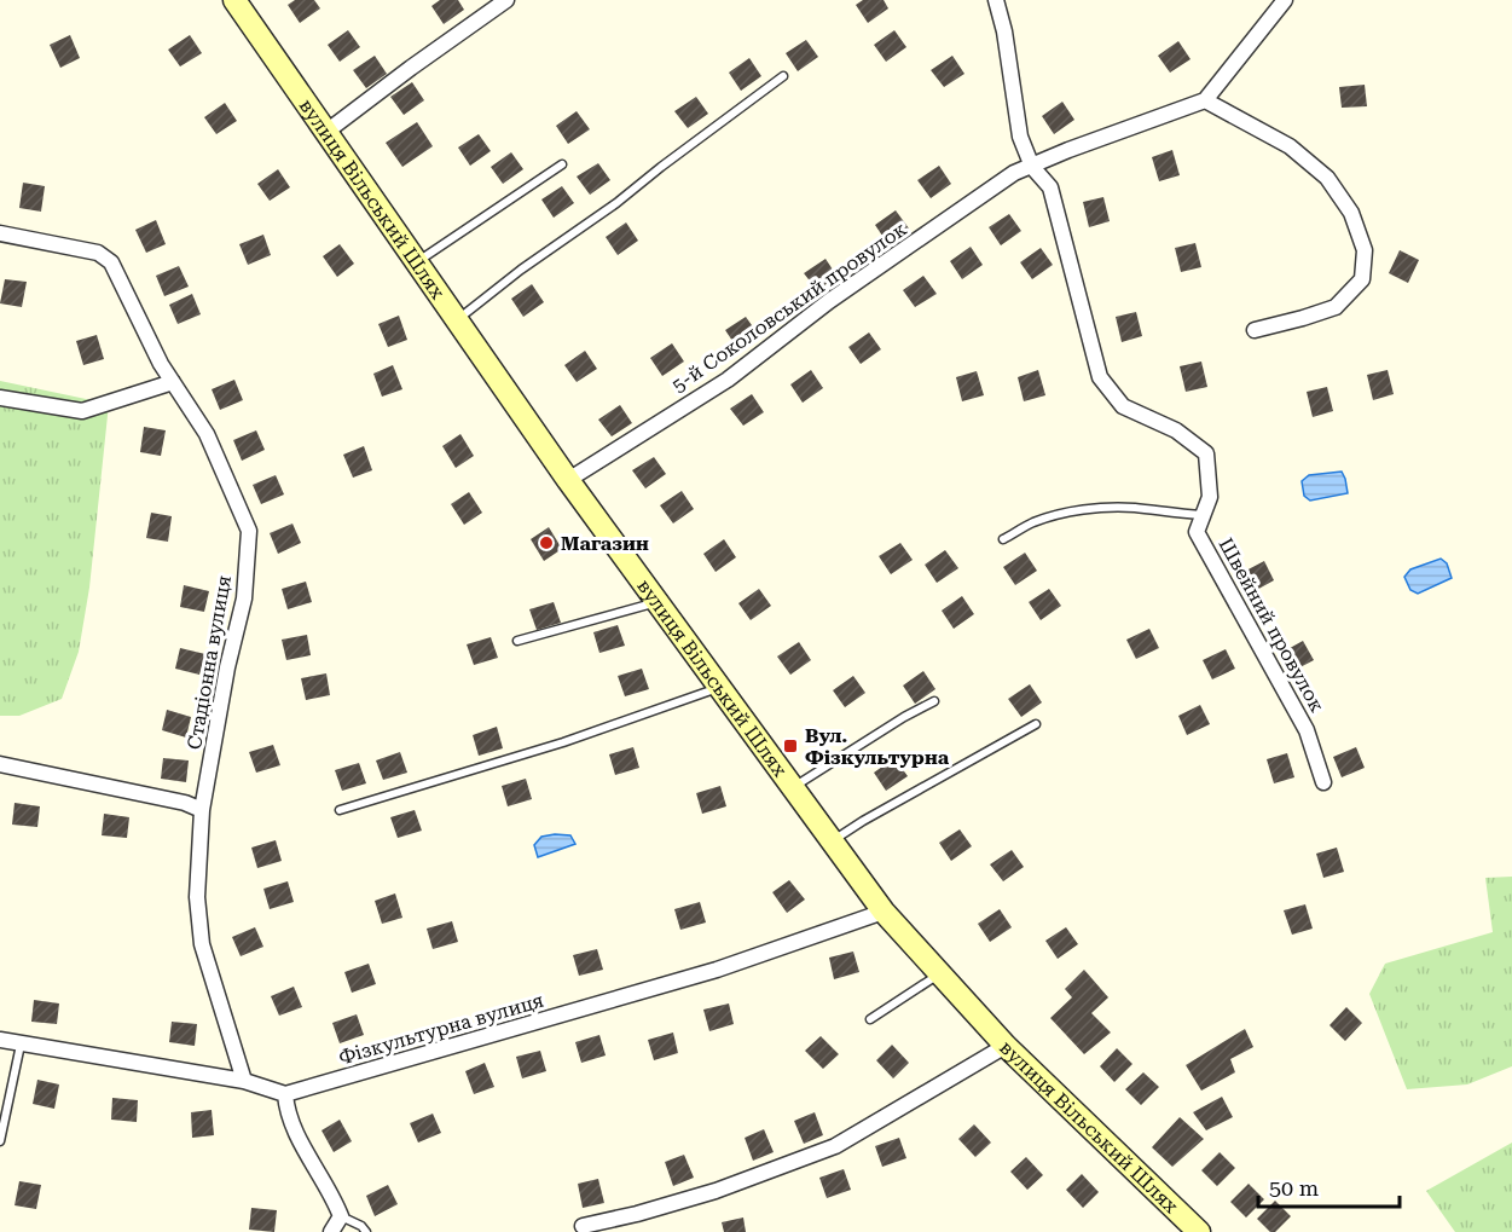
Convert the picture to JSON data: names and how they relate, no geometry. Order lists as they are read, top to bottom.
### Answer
{
  "streets": {
    "street": [
      "вулиця Вільський Шлях",
      "5-й Соколовський провулок",
      "Швейний провулок",
      "Стадіонна вулиця",
      "Фізкультурна вулиця"
    ]
  },
  "crossings": [
    ["вулиця Вільський Шлях", "5-й Соколовський провулок"],
    ["вулиця Вільський Шлях", "Фізкультурна вулиця"],
    ["5-й Соколовський провулок", "Швейний провулок"]
  ],
  "places": {
    "other": ["Магазин"],
    "transit": ["Вул. Фізкультурна"]
  },
  "scale_bar": "50 m"
}
